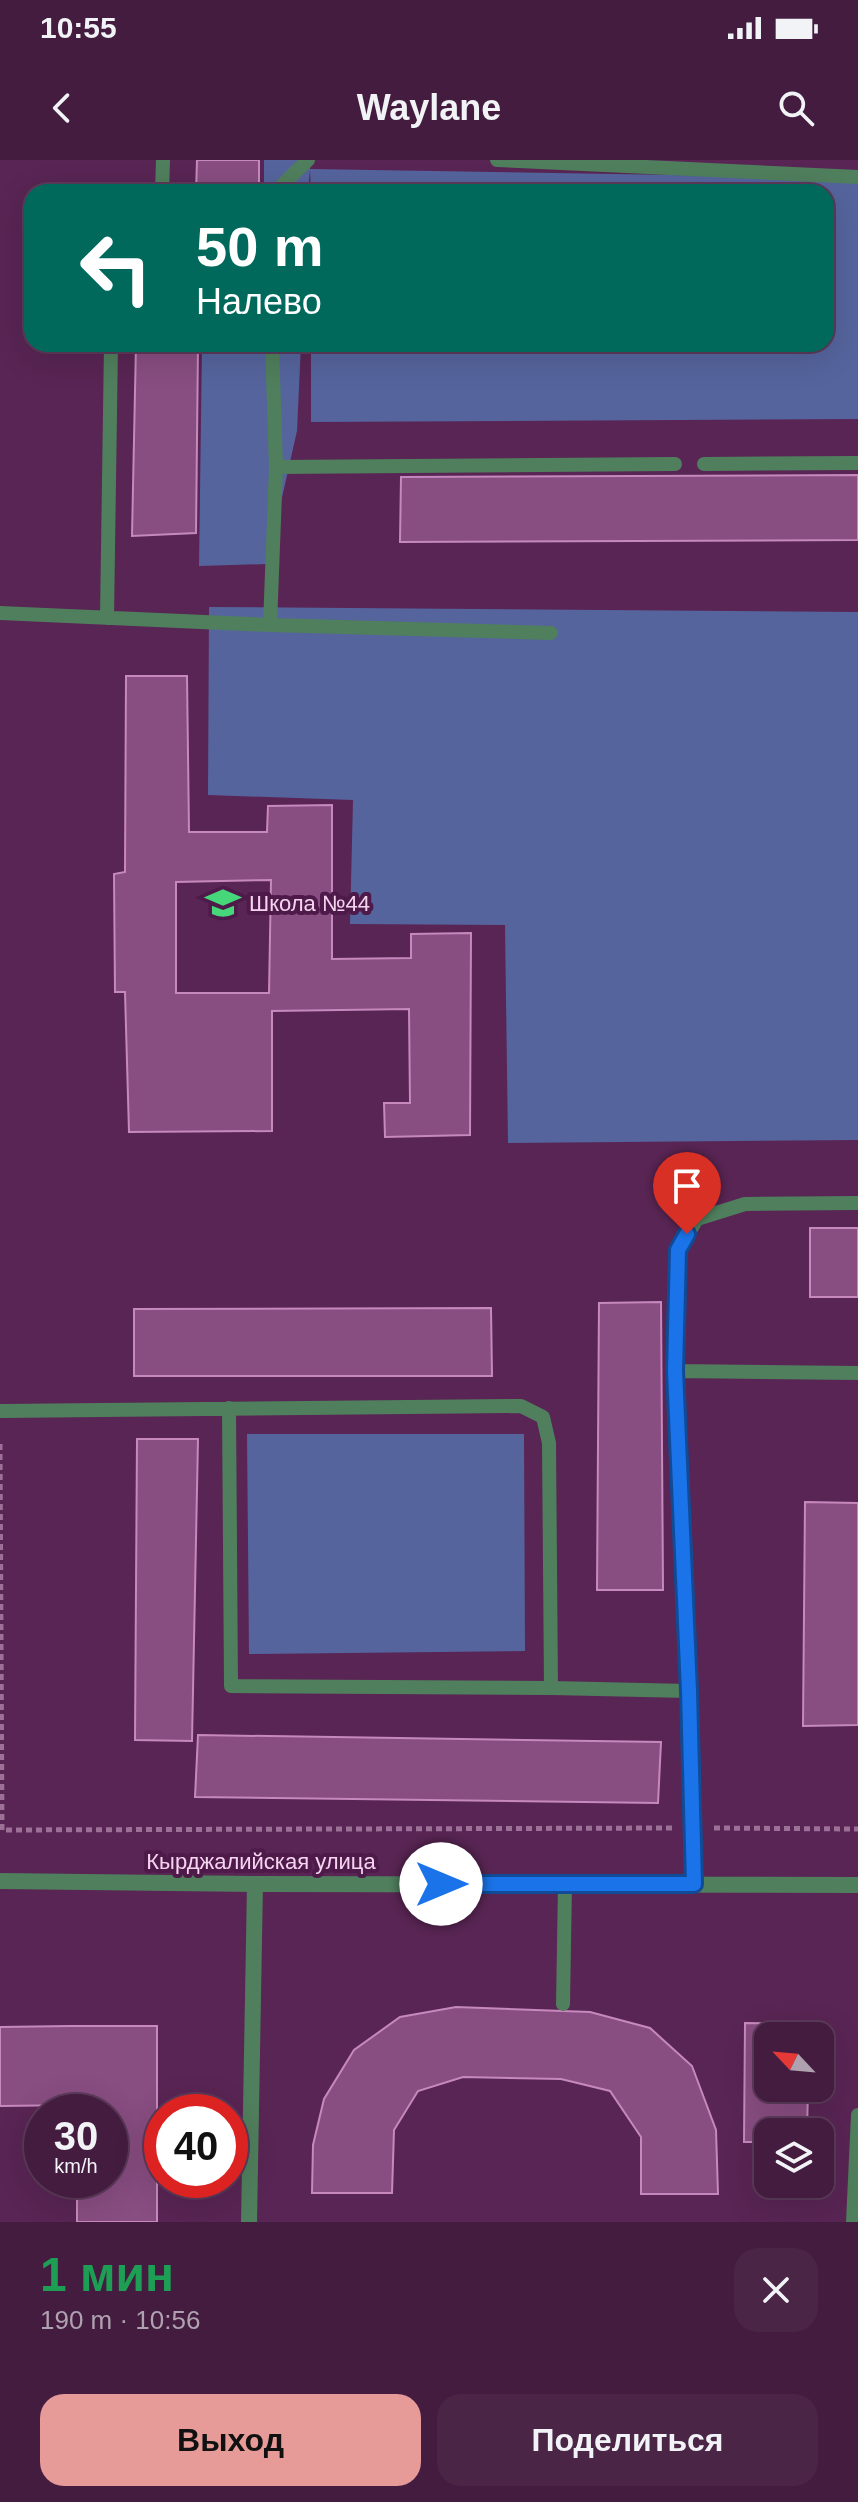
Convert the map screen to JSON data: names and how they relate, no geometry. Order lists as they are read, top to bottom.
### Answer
{
  "streets": {
    "street": ["Кырджалийская улица"]
  },
  "places": {
    "school or university": ["Школа №44"]
  },
  "north": "top left",
  "page": {
    "status": "10:55",
    "header": "Waylane",
    "turn": ["50 m", "Налево"],
    "speed": "30 km/h",
    "limit": "40",
    "heading": ["1 мин", "190 m · 10:56"],
    "buttons": ["Выход", "Поделиться"]
  }
}
